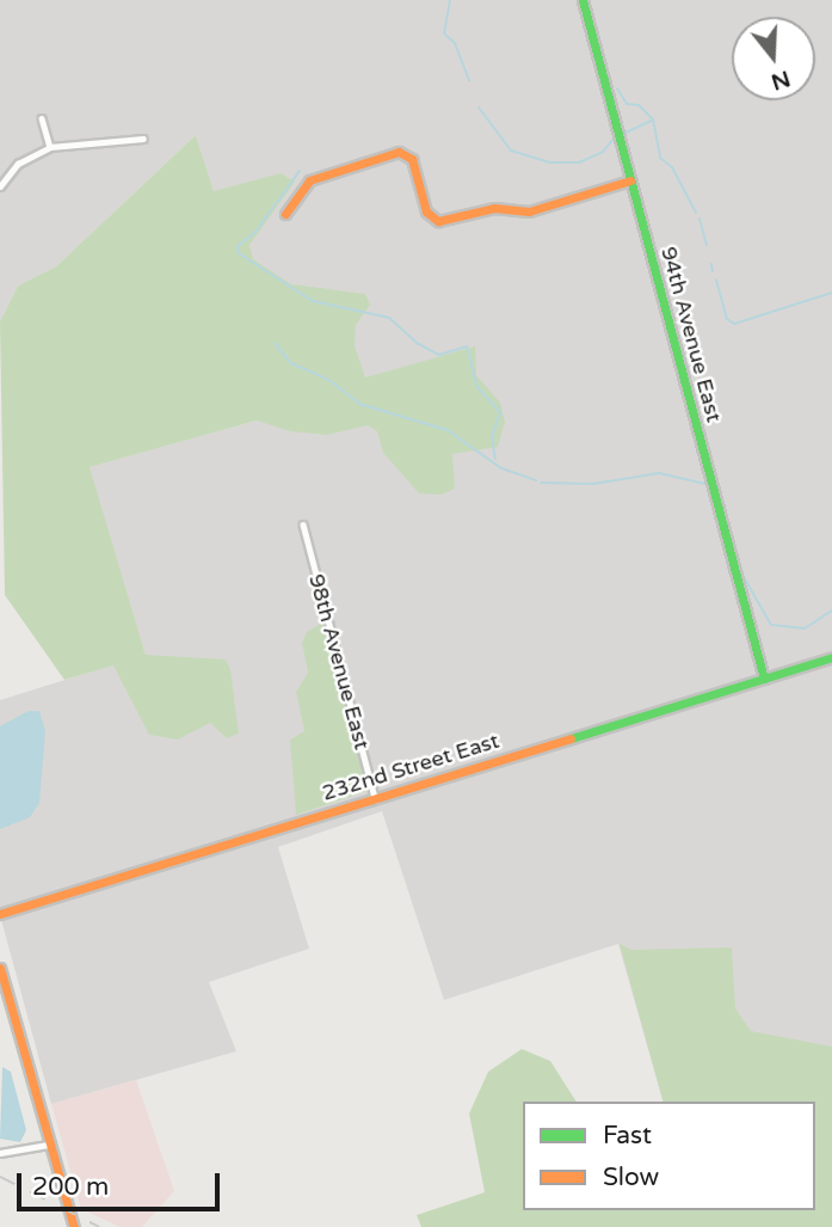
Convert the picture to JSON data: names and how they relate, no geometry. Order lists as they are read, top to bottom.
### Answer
{
  "streets": {
    "street": ["94th Avenue East", "98th Avenue East", "232nd Street East"]
  },
  "crossings": [
    ["94th Avenue East", "232nd Street East"],
    ["98th Avenue East", "232nd Street East"]
  ],
  "legend": ["Fast", "Slow"],
  "scale_bar": "200 m",
  "north": "bottom"
}
